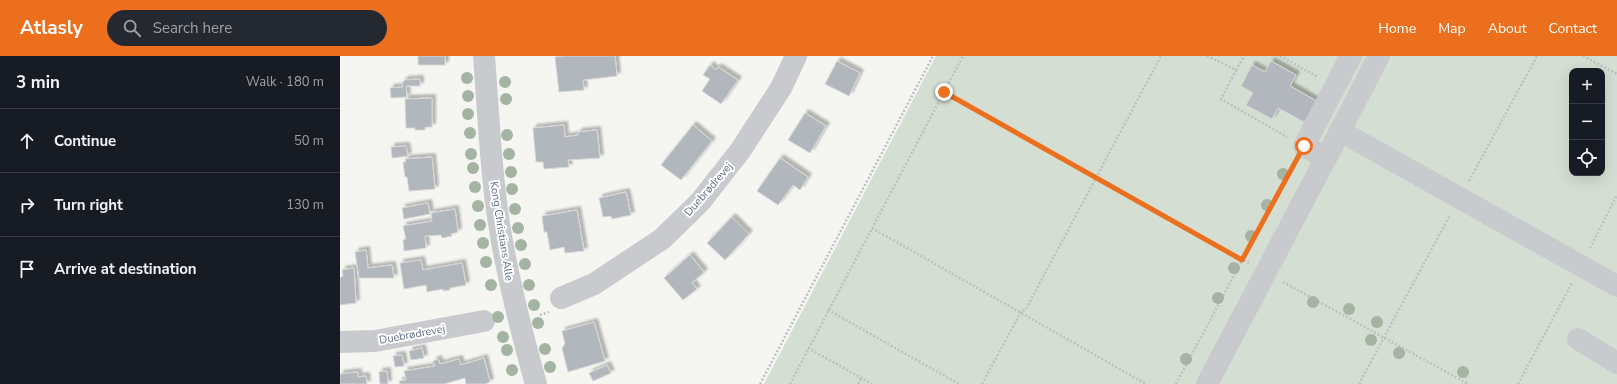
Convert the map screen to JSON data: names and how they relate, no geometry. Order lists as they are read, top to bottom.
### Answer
{
  "streets": {
    "street": ["Duebrødrevej", "Kong Christians Alle"]
  },
  "page": {
    "header": "Atlasly",
    "search": "Search here",
    "nav": [
      "Home",
      "Map",
      "About",
      "Contact"
    ],
    "heading": ["3 min", "Walk · 180 m"],
    "map_buttons": ["+", "−"],
    "list": [
      ["Continue", "50 m"],
      ["Turn right", "130 m"],
      "Arrive at destination"
    ]
  }
}
